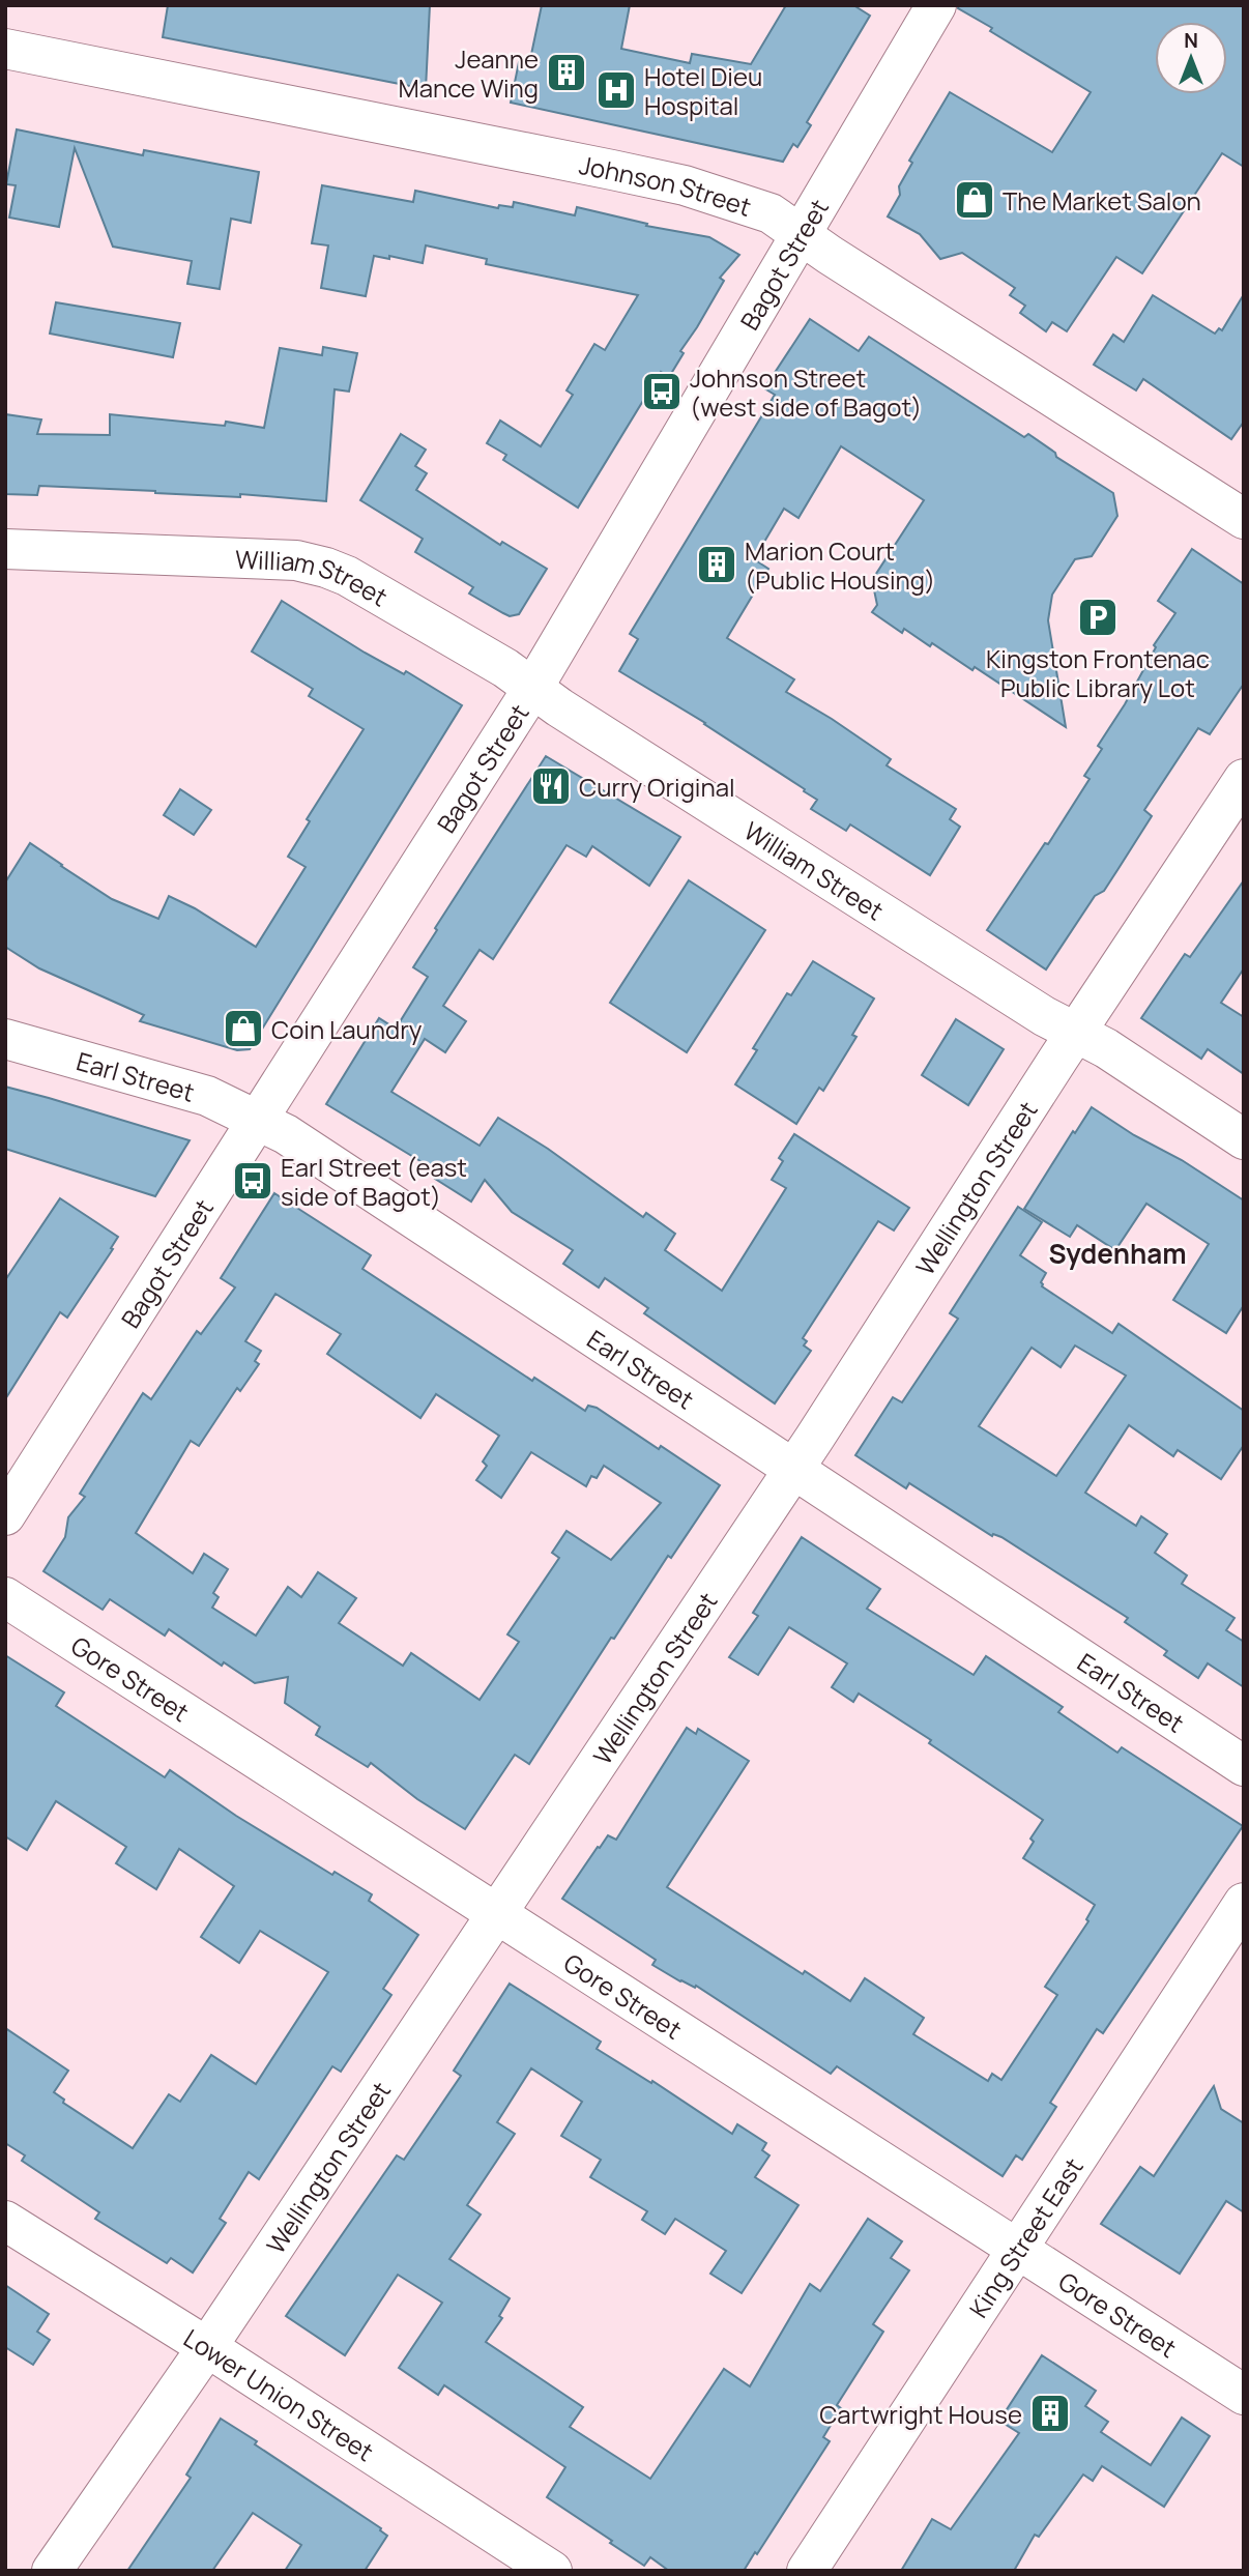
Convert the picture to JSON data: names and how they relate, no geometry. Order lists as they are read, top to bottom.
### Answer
{
  "streets": {
    "street": [
      "Johnson Street",
      "Bagot Street",
      "William Street",
      "Earl Street",
      "Wellington Street",
      "Gore Street",
      "King Street East",
      "Lower Union Street"
    ]
  },
  "crossings": [
    ["Johnson Street", "Bagot Street"],
    ["Bagot Street", "William Street"],
    ["Bagot Street", "Earl Street"],
    ["William Street", "Wellington Street"],
    ["Earl Street", "Wellington Street"],
    ["Wellington Street", "Gore Street"],
    ["Wellington Street", "Lower Union Street"],
    ["Gore Street", "King Street East"]
  ],
  "districts": ["Sydenham"],
  "places": {
    "building": ["Jeanne Mance Wing", "Marion Court (Public Housing)", "Cartwright House"],
    "hospital": ["Hotel Dieu Hospital"],
    "shop": ["The Market Salon", "Coin Laundry"],
    "bus stop": ["Johnson Street (west side of Bagot)", "Earl Street (east side of Bagot)"],
    "parking": ["Kingston Frontenac Public Library Lot"],
    "restaurant": ["Curry Original"]
  },
  "north": "top"
}
